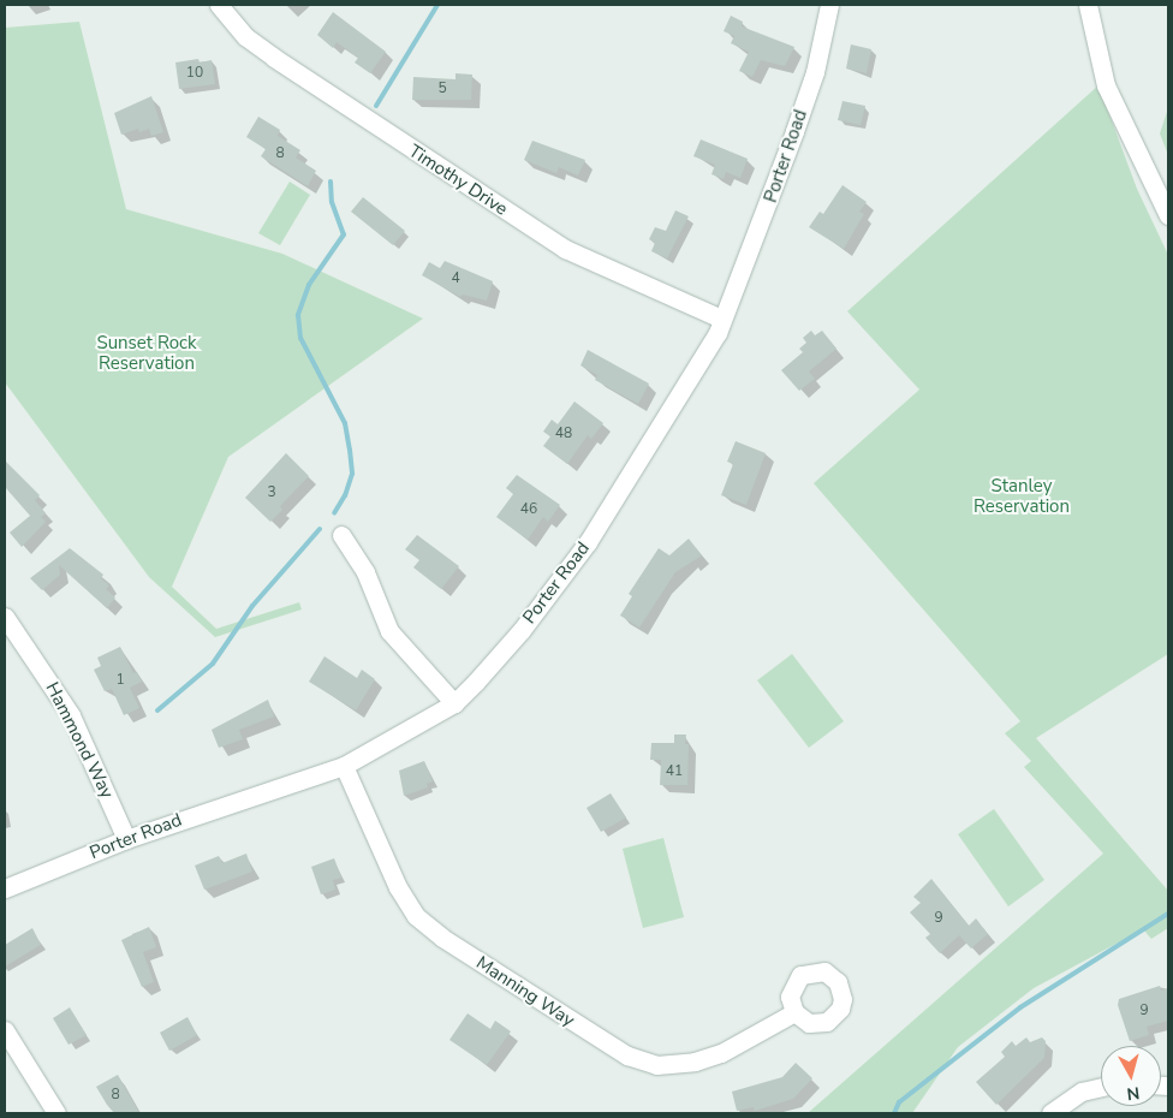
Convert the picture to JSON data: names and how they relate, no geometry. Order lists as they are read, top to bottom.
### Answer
{
  "streets": {
    "street": [
      "Porter Road",
      "Timothy Drive",
      "Hammond Way",
      "Manning Way"
    ]
  },
  "crossings": [
    ["Porter Road", "Timothy Drive"],
    ["Porter Road", "Hammond Way"],
    ["Porter Road", "Manning Way"]
  ],
  "parks": ["Sunset Rock Reservation", "Stanley Reservation"],
  "house_numbers": [
    "10",
    "5",
    "8",
    "4",
    "48",
    "3",
    "46",
    "1",
    "41",
    "9",
    "9",
    "8"
  ],
  "north": "bottom"
}
